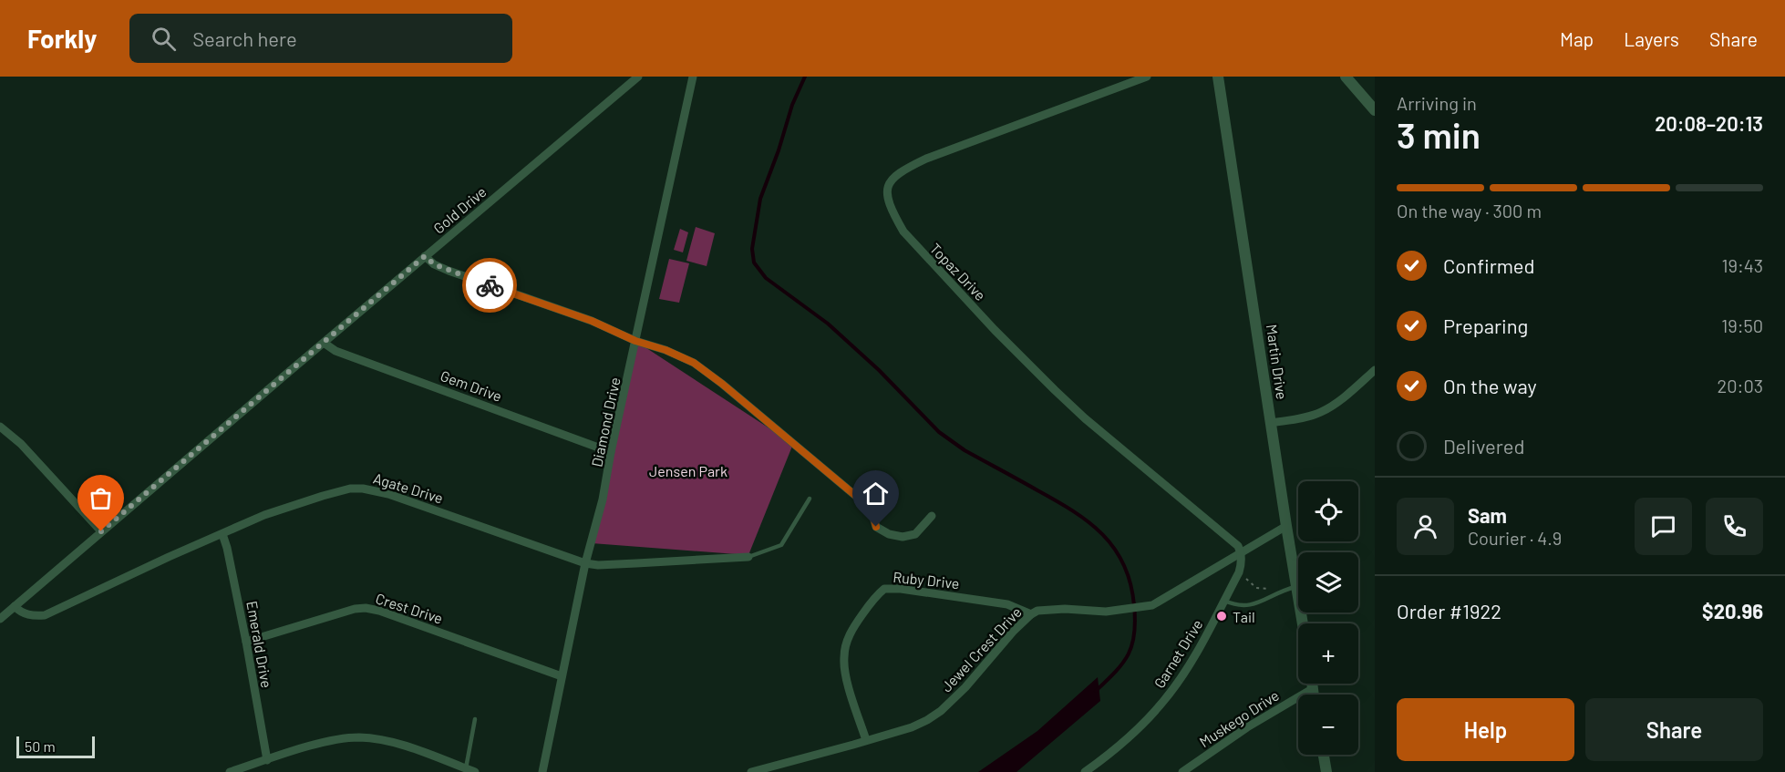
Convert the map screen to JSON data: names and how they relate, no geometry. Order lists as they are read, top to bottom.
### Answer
{
  "streets": {
    "street": [
      "Gold Drive",
      "Topaz Drive",
      "Martin Drive",
      "Gem Drive",
      "Diamond Drive",
      "Agate Drive",
      "Ruby Drive",
      "Crest Drive",
      "Emerald Drive",
      "Jewel Crest Drive",
      "Garnet Drive",
      "Muskego Drive"
    ]
  },
  "crossings": [
    ["Gold Drive", "Gem Drive"],
    ["Gold Drive", "Agate Drive"],
    ["Topaz Drive", "Jewel Crest Drive"],
    ["Topaz Drive", "Garnet Drive"],
    ["Martin Drive", "Jewel Crest Drive"],
    ["Gem Drive", "Diamond Drive"],
    ["Diamond Drive", "Agate Drive"],
    ["Diamond Drive", "Crest Drive"],
    ["Agate Drive", "Emerald Drive"],
    ["Ruby Drive", "Jewel Crest Drive"],
    ["Crest Drive", "Emerald Drive"],
    ["Jewel Crest Drive", "Garnet Drive"]
  ],
  "parks": ["Jensen Park"],
  "places": ["Tail"],
  "scale_bar": "50 m",
  "page": {
    "header": "Forkly",
    "search": "Search here",
    "nav": ["Map", "Layers", "Share"],
    "heading": ["3 min", "Arriving in", "20:08–20:13"],
    "panel": [
      "Sam",
      "Courier · 4.9",
      "Order #1922",
      "$20.96"
    ],
    "bar": "On the way · 300 m",
    "list": [
      ["Confirmed", "19:43"],
      ["Preparing", "19:50"],
      ["On the way", "20:03"],
      "Delivered"
    ],
    "map_buttons": ["+", "−"],
    "buttons": ["Help", "Share"],
    "scale": "50 m"
  }
}
